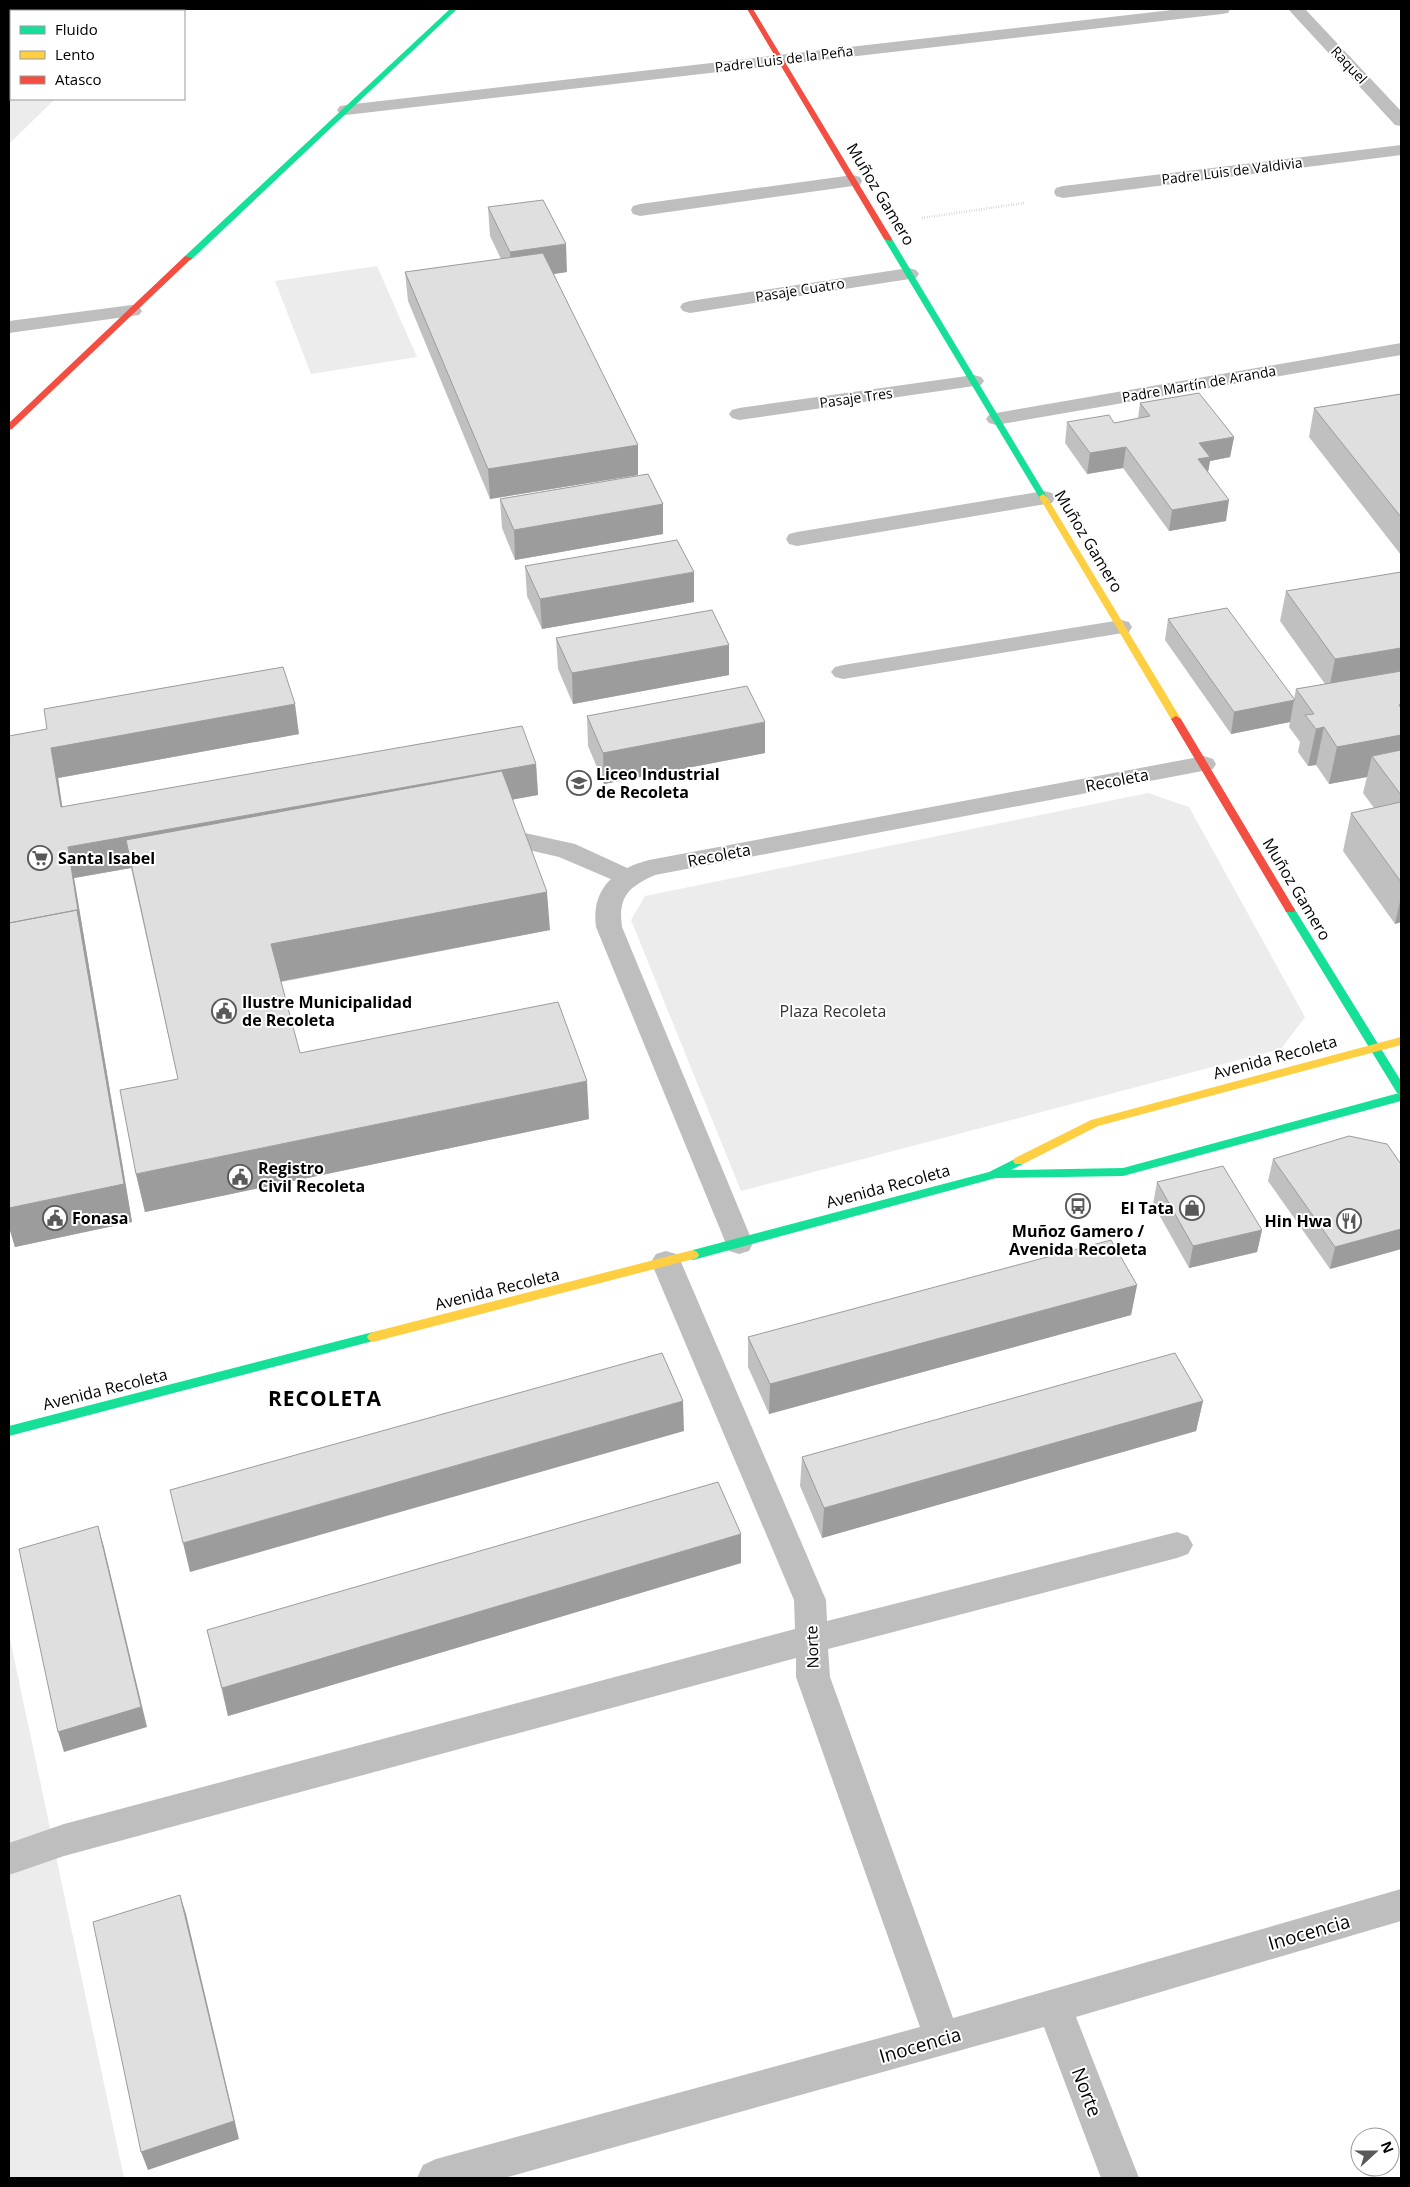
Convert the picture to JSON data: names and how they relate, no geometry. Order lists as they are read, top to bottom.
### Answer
{
  "streets": {
    "main road": ["Muñoz Gamero", "Avenida Recoleta"],
    "street": [
      "Padre Luis de la Peña",
      "Raquel",
      "Padre Luis de Valdivia",
      "Pasaje Cuatro",
      "Padre Martín de Aranda",
      "Pasaje Tres",
      "Recoleta",
      "Norte",
      "Inocencia"
    ]
  },
  "crossings": [
    ["Padre Luis de la Peña", "Muñoz Gamero"],
    ["Muñoz Gamero", "Pasaje Cuatro"],
    ["Muñoz Gamero", "Padre Martín de Aranda"],
    ["Muñoz Gamero", "Pasaje Tres"],
    ["Muñoz Gamero", "Recoleta"],
    ["Muñoz Gamero", "Avenida Recoleta"],
    ["Recoleta", "Avenida Recoleta"],
    ["Avenida Recoleta", "Norte"],
    ["Norte", "Inocencia"]
  ],
  "districts": ["RECOLETA"],
  "parks": ["Plaza Recoleta"],
  "places": {
    "school or university": ["Liceo Industrial de Recoleta"],
    "supermarket": ["Santa Isabel"],
    "public building": ["Ilustre Municipalidad de Recoleta", "Registro Civil Recoleta", "Fonasa"],
    "bus stop": ["Muñoz Gamero / Avenida Recoleta"],
    "shop": ["El Tata"],
    "restaurant": ["Hin Hwa"]
  },
  "legend": ["Fluido", "Lento", "Atasco"],
  "north": "right"
}
